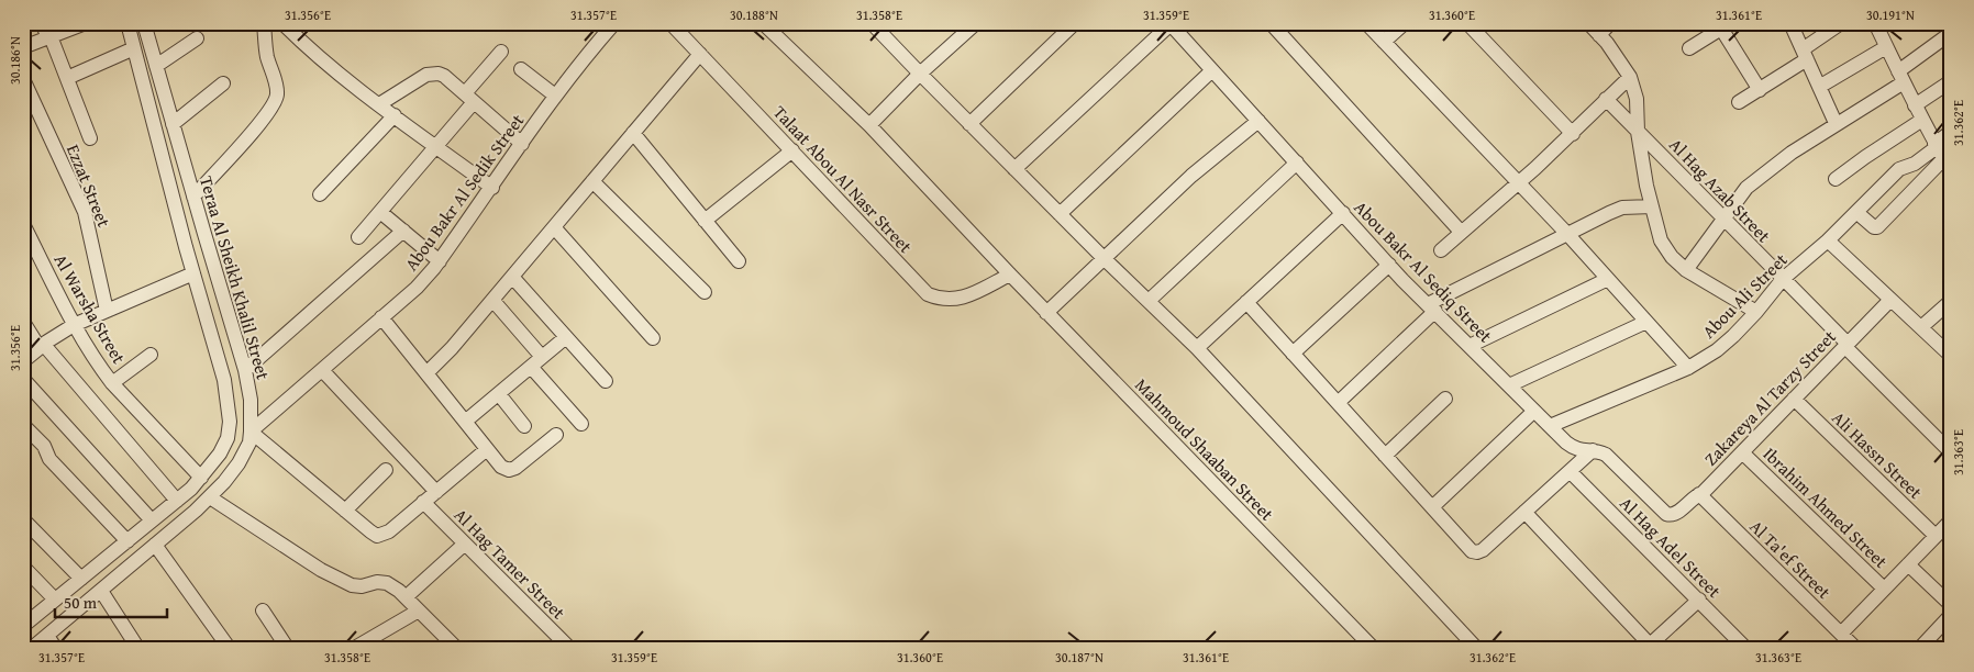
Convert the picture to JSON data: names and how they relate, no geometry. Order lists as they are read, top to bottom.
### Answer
{
  "streets": {
    "street": [
      "Talaat Abou Al Nasr Street",
      "Ezzat Street",
      "Al Hag Azab Street",
      "Abou Bakr Al Sedik Street",
      "Abou Bakr Al Sediq Street",
      "Teraa Al Sheikh Khalil Street",
      "Abou Ali Street",
      "Al Warsha Street",
      "Zakareya Al Tarzy Street",
      "Mahmoud Shaaban Street",
      "Ali Hassn Street",
      "Ibrahim Ahmed Street",
      "Al Hag Adel Street",
      "Al Ta'ef Street",
      "Al Hag Tamer Street"
    ]
  },
  "crossings": [
    ["Talaat Abou Al Nasr Street", "Mahmoud Shaaban Street"],
    ["Al Hag Azab Street", "Abou Ali Street"],
    ["Al Hag Azab Street", "Zakareya Al Tarzy Street"],
    ["Abou Bakr Al Sedik Street", "Teraa Al Sheikh Khalil Street"],
    ["Abou Bakr Al Sediq Street", "Abou Ali Street"],
    ["Abou Bakr Al Sediq Street", "Zakareya Al Tarzy Street"],
    ["Teraa Al Sheikh Khalil Street", "Al Warsha Street"],
    ["Zakareya Al Tarzy Street", "Ali Hassn Street"],
    ["Zakareya Al Tarzy Street", "Ibrahim Ahmed Street"],
    ["Zakareya Al Tarzy Street", "Al Ta'ef Street"]
  ],
  "scale_bar": "50 m",
  "coordinates": [
    "31.356°E",
    "31.357°E",
    "30.188°N",
    "31.358°E",
    "31.359°E",
    "31.360°E",
    "31.361°E",
    "30.191°N",
    "30.186°N",
    "31.362°E",
    "31.363°E",
    "30.187°N"
  ]
}
